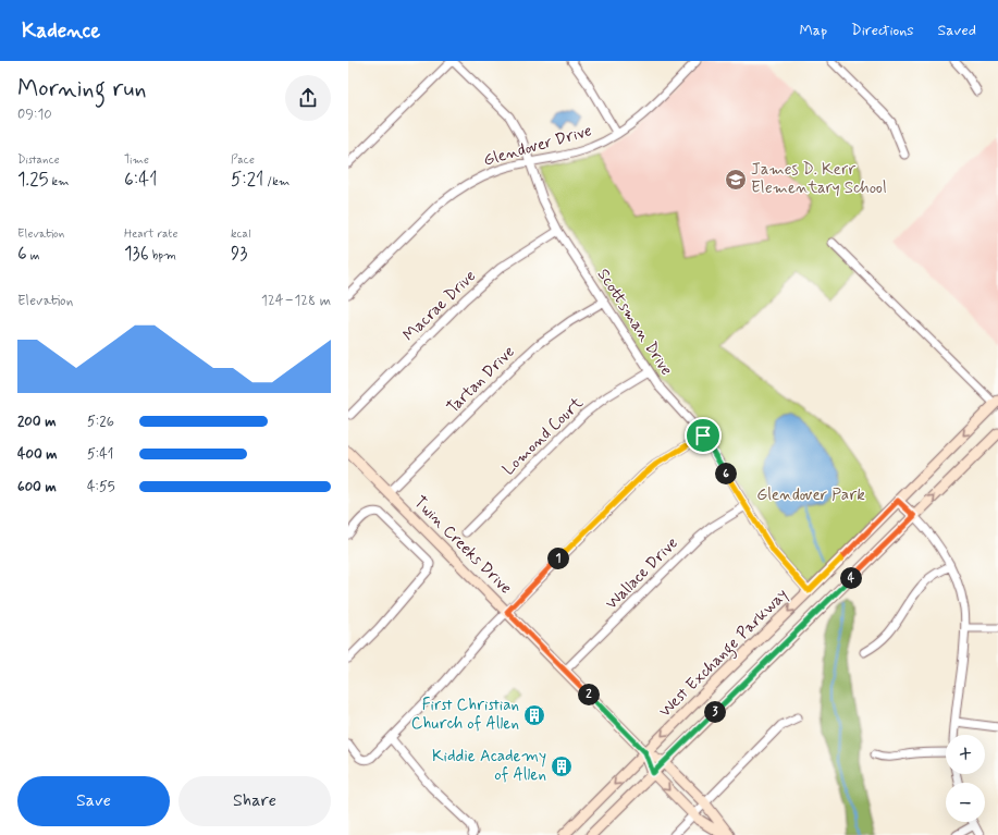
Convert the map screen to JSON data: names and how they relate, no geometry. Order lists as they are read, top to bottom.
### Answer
{
  "streets": {
    "main road": ["Twin Creeks Drive", "West Exchange Parkway"],
    "street": [
      "Glendover Drive",
      "Macrae Drive",
      "Scottsman Drive",
      "Tartan Drive",
      "Lomond Court",
      "Wallace Drive"
    ]
  },
  "crossings": [
    ["Glendover Drive", "Scottsman Drive"],
    ["Macrae Drive", "Scottsman Drive"],
    ["Scottsman Drive", "Tartan Drive"],
    ["Scottsman Drive", "Lomond Court"],
    ["Scottsman Drive", "Wallace Drive"],
    ["Scottsman Drive", "West Exchange Parkway"],
    ["Tartan Drive", "Twin Creeks Drive"],
    ["Twin Creeks Drive", "Wallace Drive"],
    ["Twin Creeks Drive", "West Exchange Parkway"]
  ],
  "parks": ["Glendover Park"],
  "places": {
    "school or university": ["James D. Kerr Elementary School"],
    "building": ["First Christian Church of Allen", "Kiddie Academy of Allen"]
  },
  "page": {
    "header": "Kadence",
    "nav": ["Map", "Directions", "Saved"],
    "heading": ["Morning run", "09:10"],
    "stats": [
      ["Distance", "1.25 km"],
      ["Time", "6:41"],
      ["Pace", "5:21 /km"],
      ["Elevation", "6 m"],
      ["Heart rate", "136 bpm"],
      ["kcal", "93"]
    ],
    "chart": ["Elevation", "124–128 m"],
    "list": [
      {
        "name": "200 m",
        "note": "5:26"
      },
      {
        "name": "400 m",
        "note": "5:41"
      },
      {
        "name": "600 m",
        "note": "4:55"
      }
    ],
    "pins": [
      "6",
      "1",
      "4",
      "2",
      "3"
    ],
    "map_buttons": ["+", "−"],
    "buttons": ["Save", "Share"]
  }
}
